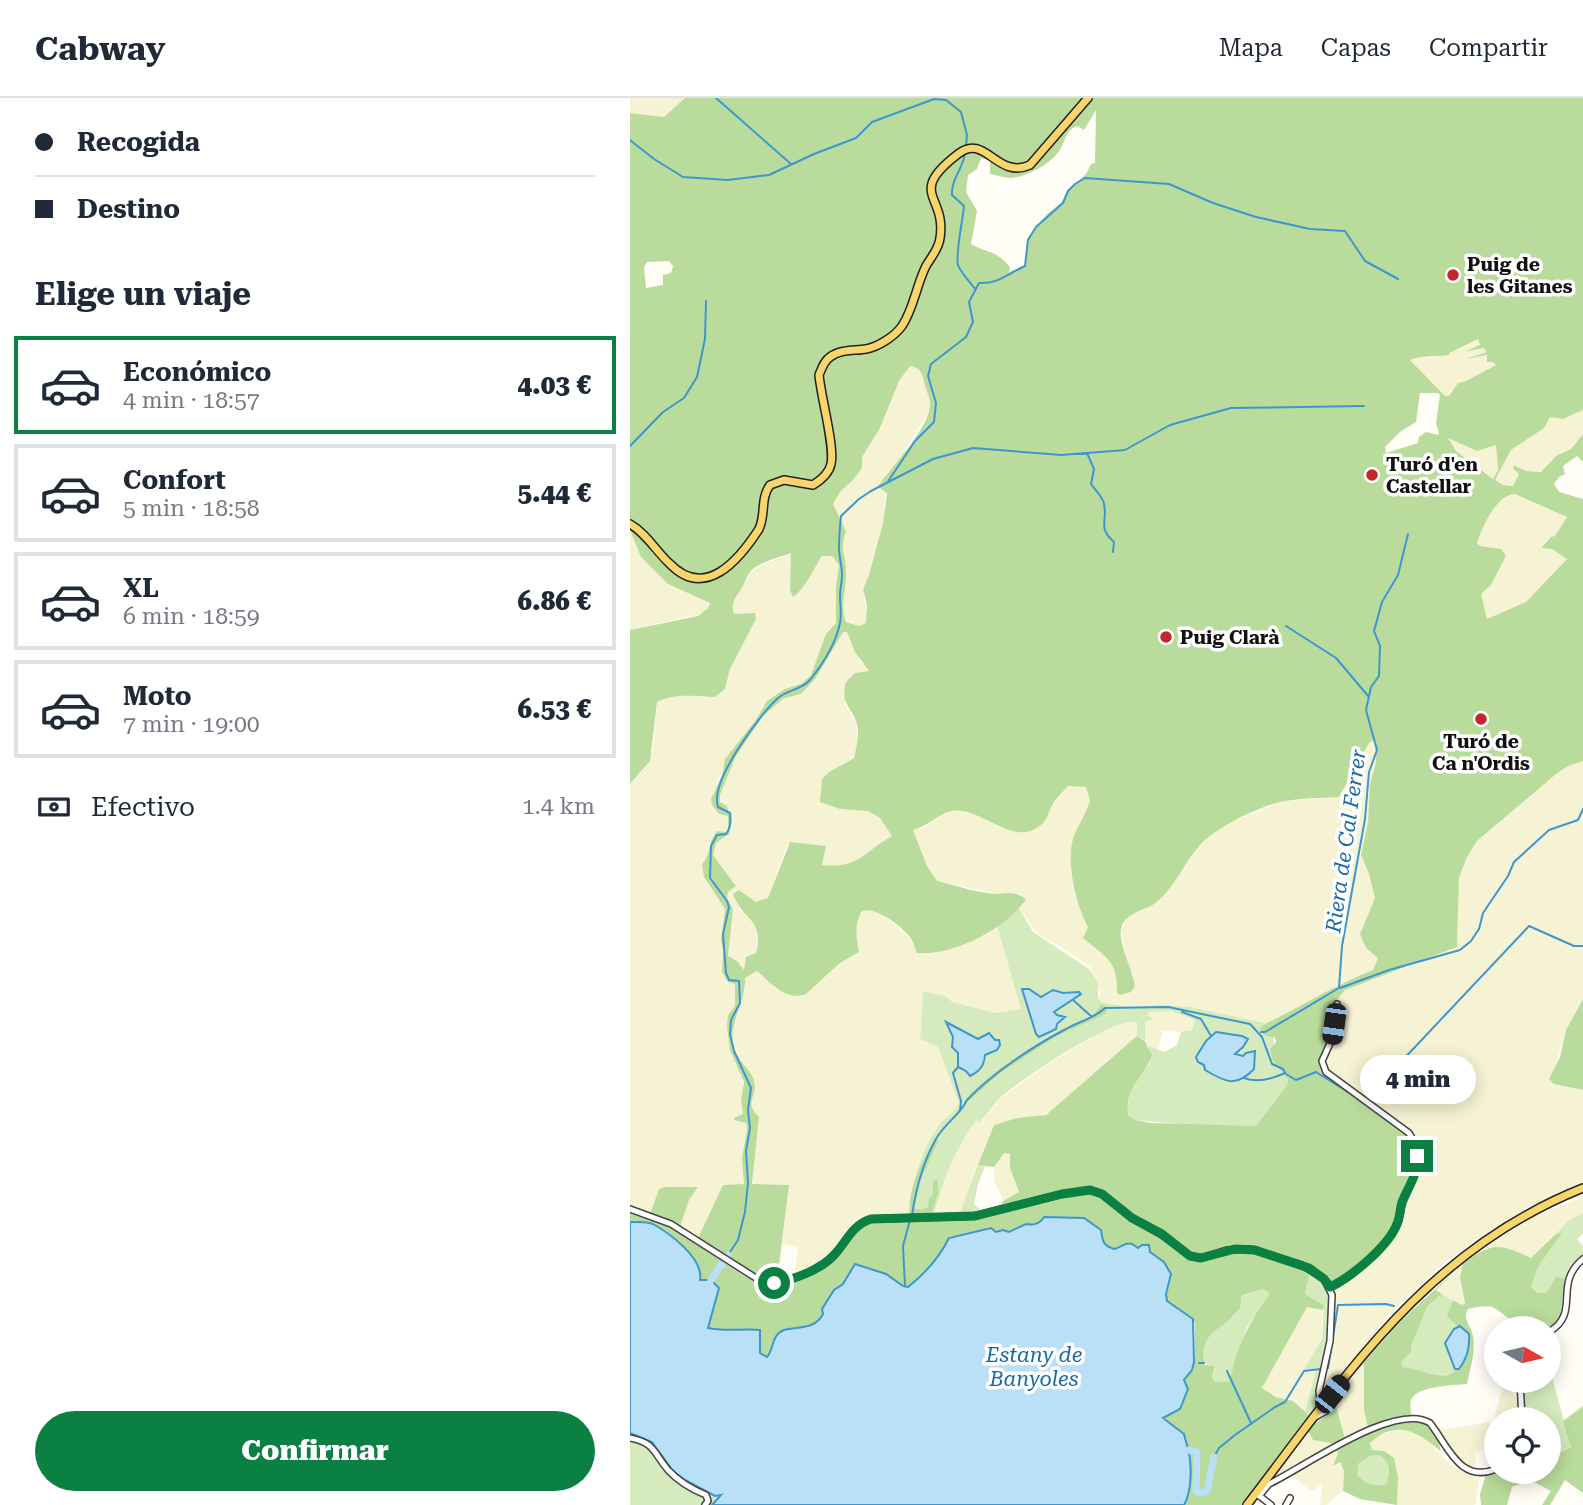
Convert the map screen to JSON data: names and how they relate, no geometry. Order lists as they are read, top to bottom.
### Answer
{
  "water": ["Riera de Cal Ferrer", "Estany de Banyoles"],
  "places": [
    "Puig de les Gitanes",
    "Turó d'en Castellar",
    "Puig Clarà",
    "Turó de Ca n'Ordis"
  ],
  "north": "right",
  "page": {
    "header": "Cabway",
    "nav": ["Mapa", "Capas", "Compartir"],
    "banner": ["Recogida", "Destino"],
    "heading": "Elige un viaje",
    "list": [
      {
        "name": "Económico",
        "note": "4 min · 18:57",
        "value": "4.03 €"
      },
      {
        "name": "Confort",
        "note": "5 min · 18:58",
        "value": "5.44 €"
      },
      {
        "name": "XL",
        "note": "6 min · 18:59",
        "value": "6.86 €"
      },
      {
        "name": "Moto",
        "note": "7 min · 19:00",
        "value": "6.53 €"
      }
    ],
    "pay": ["Efectivo", "1.4 km"],
    "bubble": "4 min",
    "buttons": "Confirmar"
  }
}
